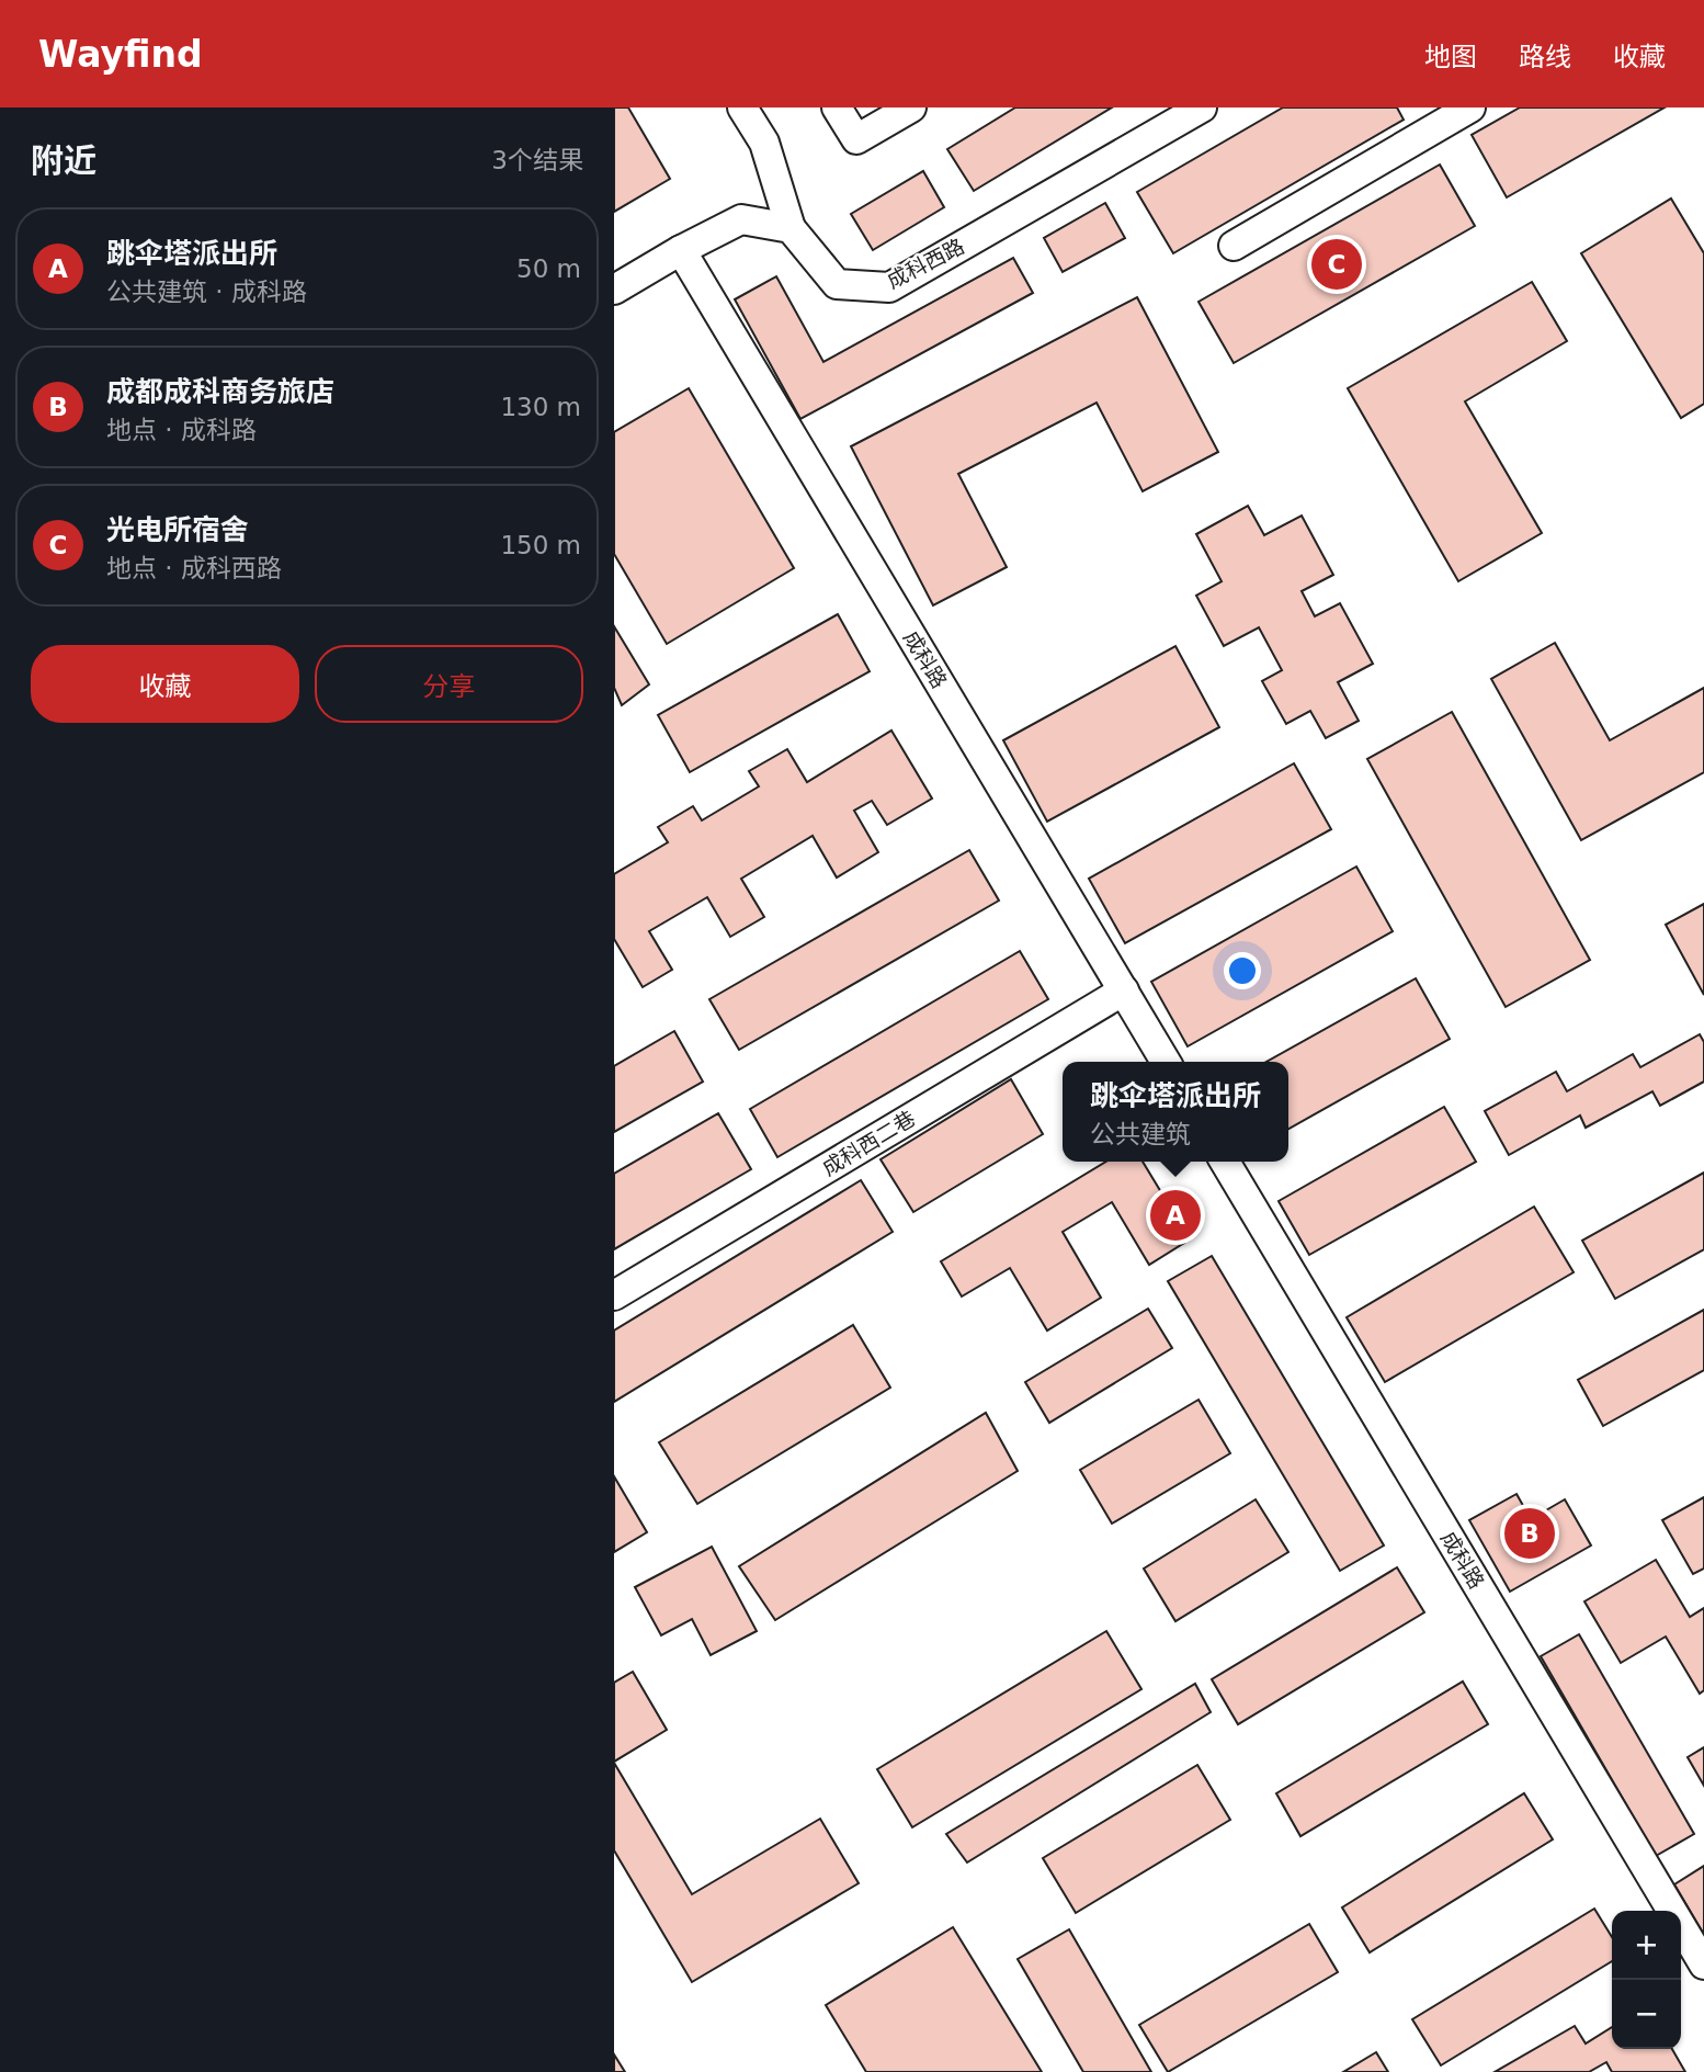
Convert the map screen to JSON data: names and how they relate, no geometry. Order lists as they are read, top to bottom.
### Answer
{
  "streets": {
    "street": ["成科西路", "成科路", "成科西二巷"]
  },
  "crossings": [
    ["成科路", "成科西二巷"]
  ],
  "page": {
    "header": "Wayfind",
    "nav": ["地图", "路线", "收藏"],
    "heading": ["附近", "3个结果"],
    "list": [
      {
        "mark": "A",
        "name": "跳伞塔派出所",
        "note": "公共建筑 · 成科路",
        "value": "50 m"
      },
      {
        "mark": "B",
        "name": "成都成科商务旅店",
        "note": "地点 · 成科路",
        "value": "130 m"
      },
      {
        "mark": "C",
        "name": "光电所宿舍",
        "note": "地点 · 成科西路",
        "value": "150 m"
      }
    ],
    "pins": ["C", "A", "B"],
    "buttons": ["收藏", "分享"],
    "popup": ["跳伞塔派出所", "公共建筑"],
    "map_buttons": ["+", "−"]
  }
}
